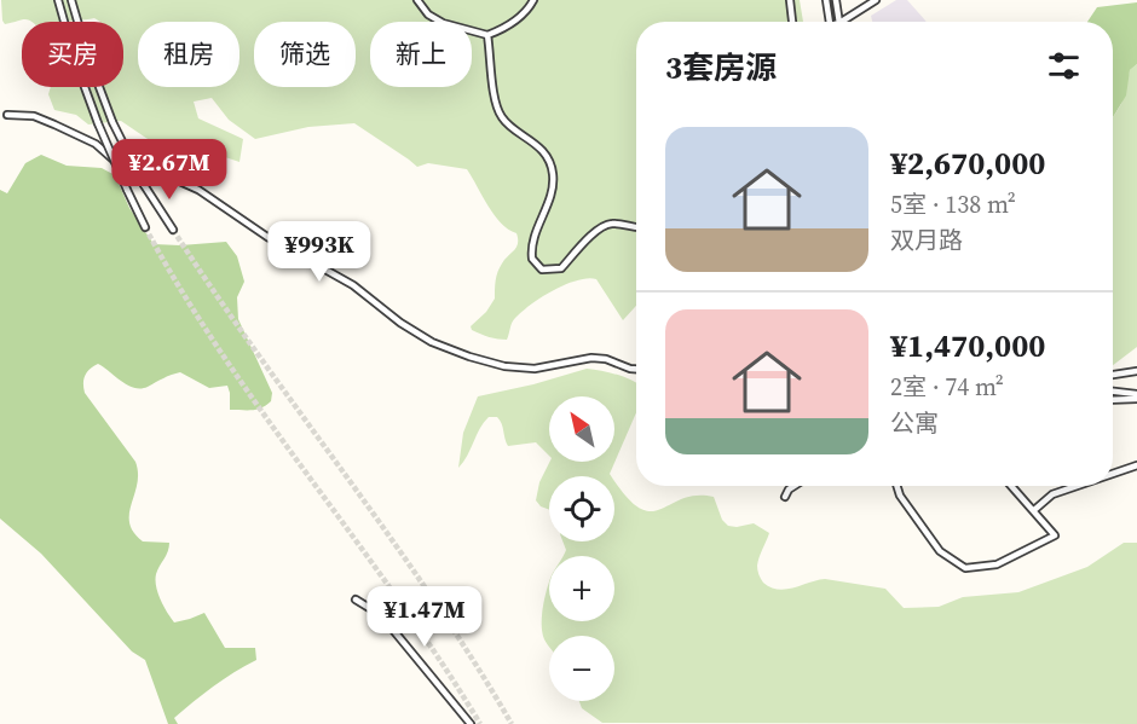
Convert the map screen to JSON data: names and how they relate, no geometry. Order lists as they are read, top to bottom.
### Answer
{
  "north": "top left",
  "page": {
    "chip": [
      "买房",
      "租房",
      "筛选",
      "新上"
    ],
    "heading": "3套房源",
    "list": [
      {
        "name": "¥2,670,000",
        "note": "5室 · 138 m² · 双月路"
      },
      {
        "name": "¥1,470,000",
        "note": "2室 · 74 m² · 公寓"
      }
    ],
    "price": ["¥2.67M", "¥993K", "¥1.47M"],
    "map_buttons": ["+", "−"]
  }
}
